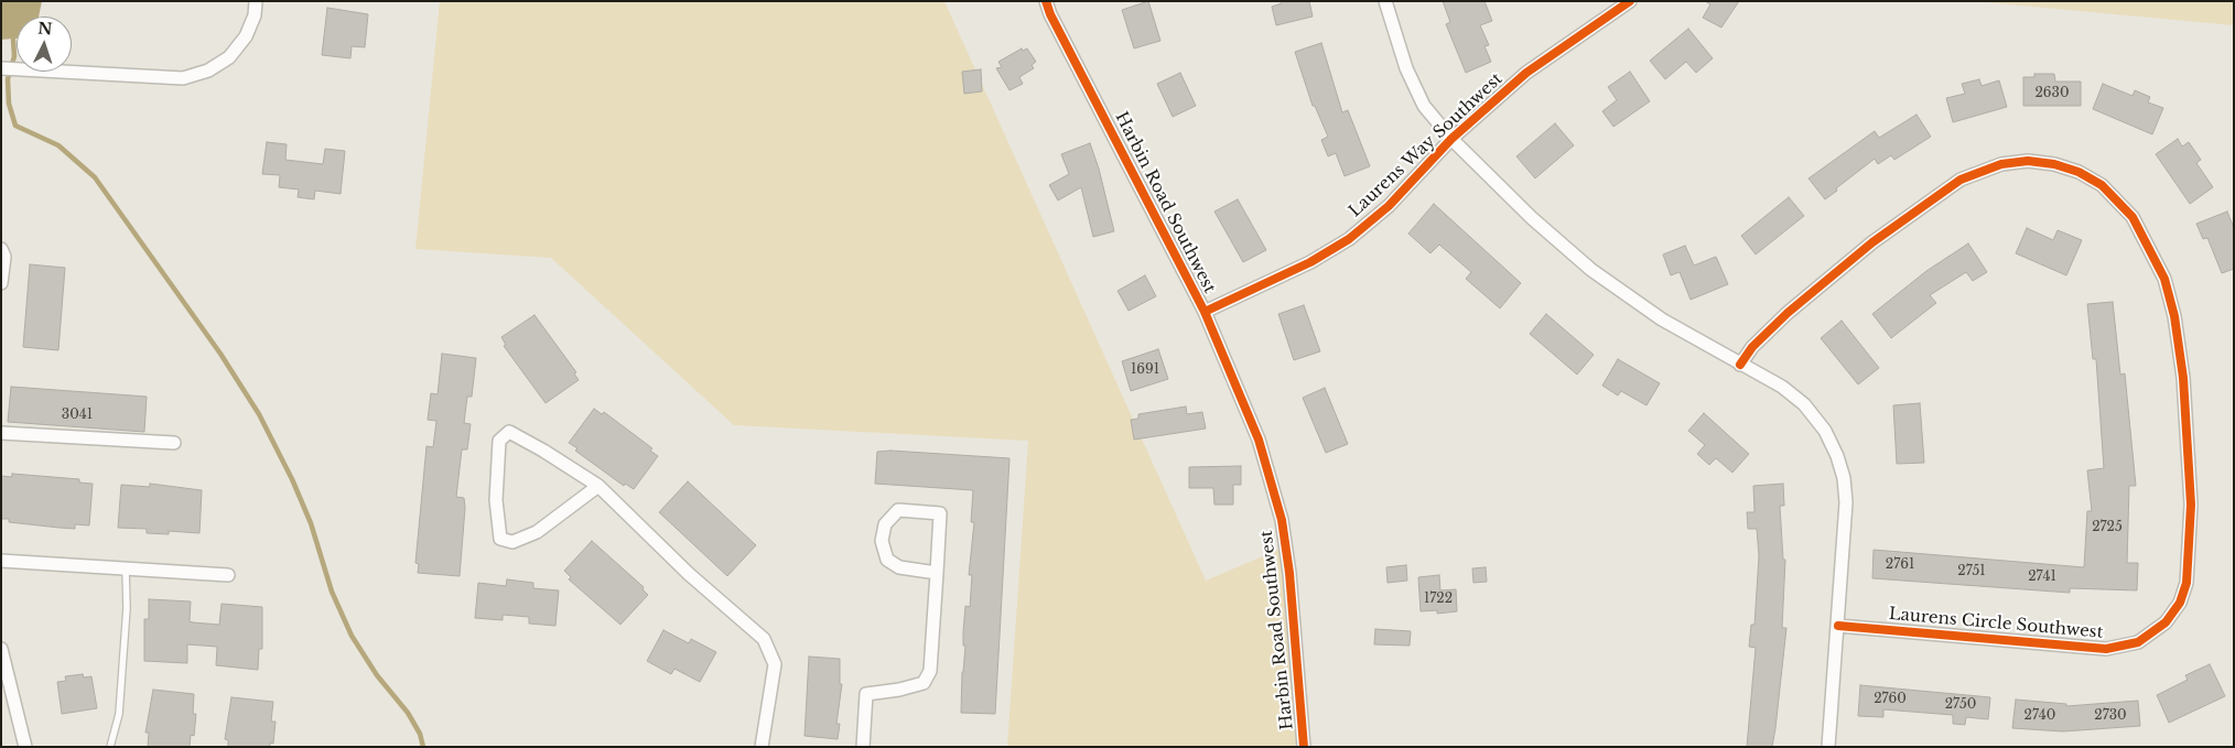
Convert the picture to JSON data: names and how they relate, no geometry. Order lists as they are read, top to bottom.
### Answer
{
  "streets": {
    "street": ["Laurens Way Southwest", "Harbin Road Southwest", "Laurens Circle Southwest"]
  },
  "crossings": [
    ["Laurens Way Southwest", "Harbin Road Southwest"]
  ],
  "house_numbers": [
    "2630",
    "1691",
    "3041",
    "2725",
    "2761",
    "2751",
    "2741",
    "1722",
    "2760",
    "2750",
    "2740",
    "2730"
  ],
  "north": "top"
}
